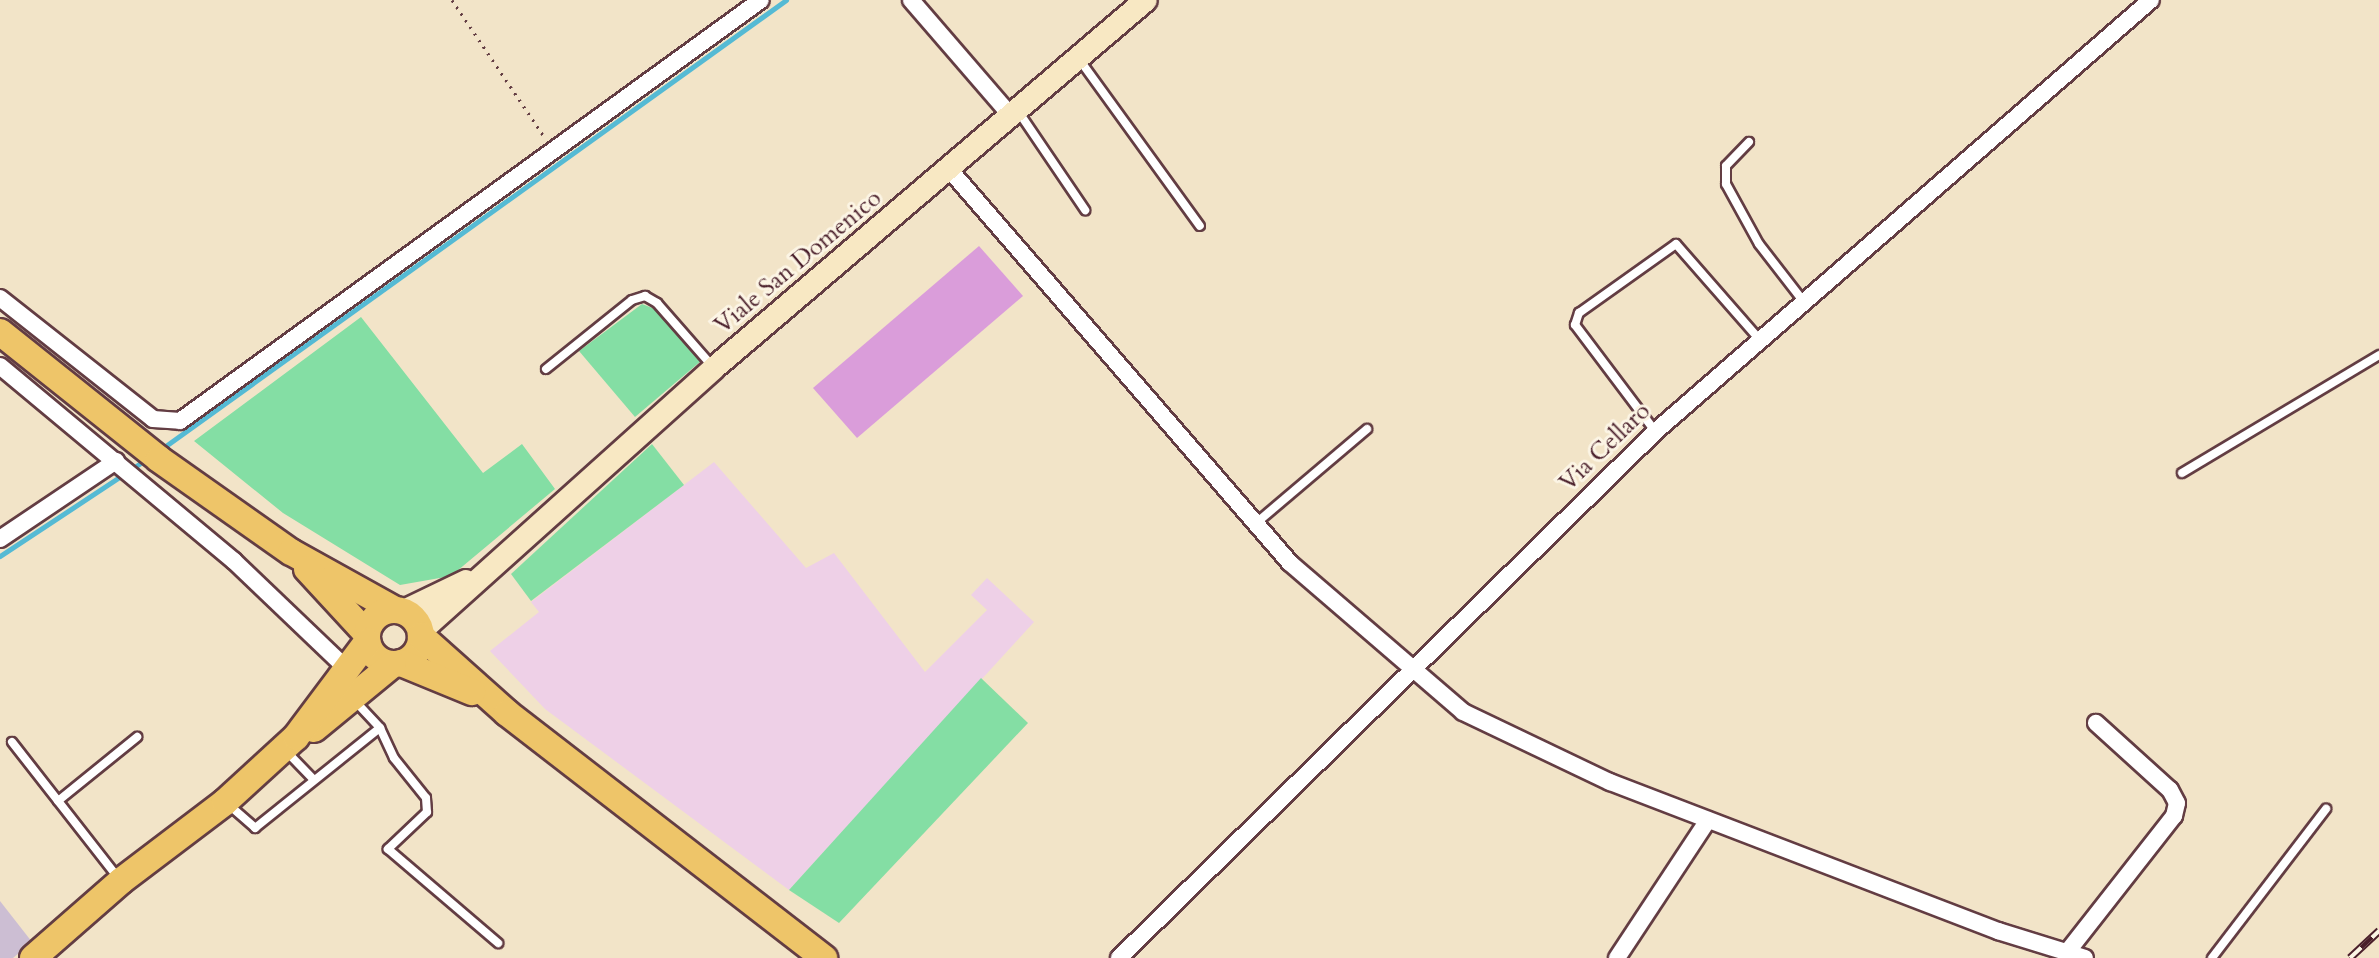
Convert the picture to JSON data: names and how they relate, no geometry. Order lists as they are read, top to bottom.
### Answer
{
  "streets": {
    "main road": ["Viale San Domenico"],
    "street": ["Via Cellaro"]
  }
}
